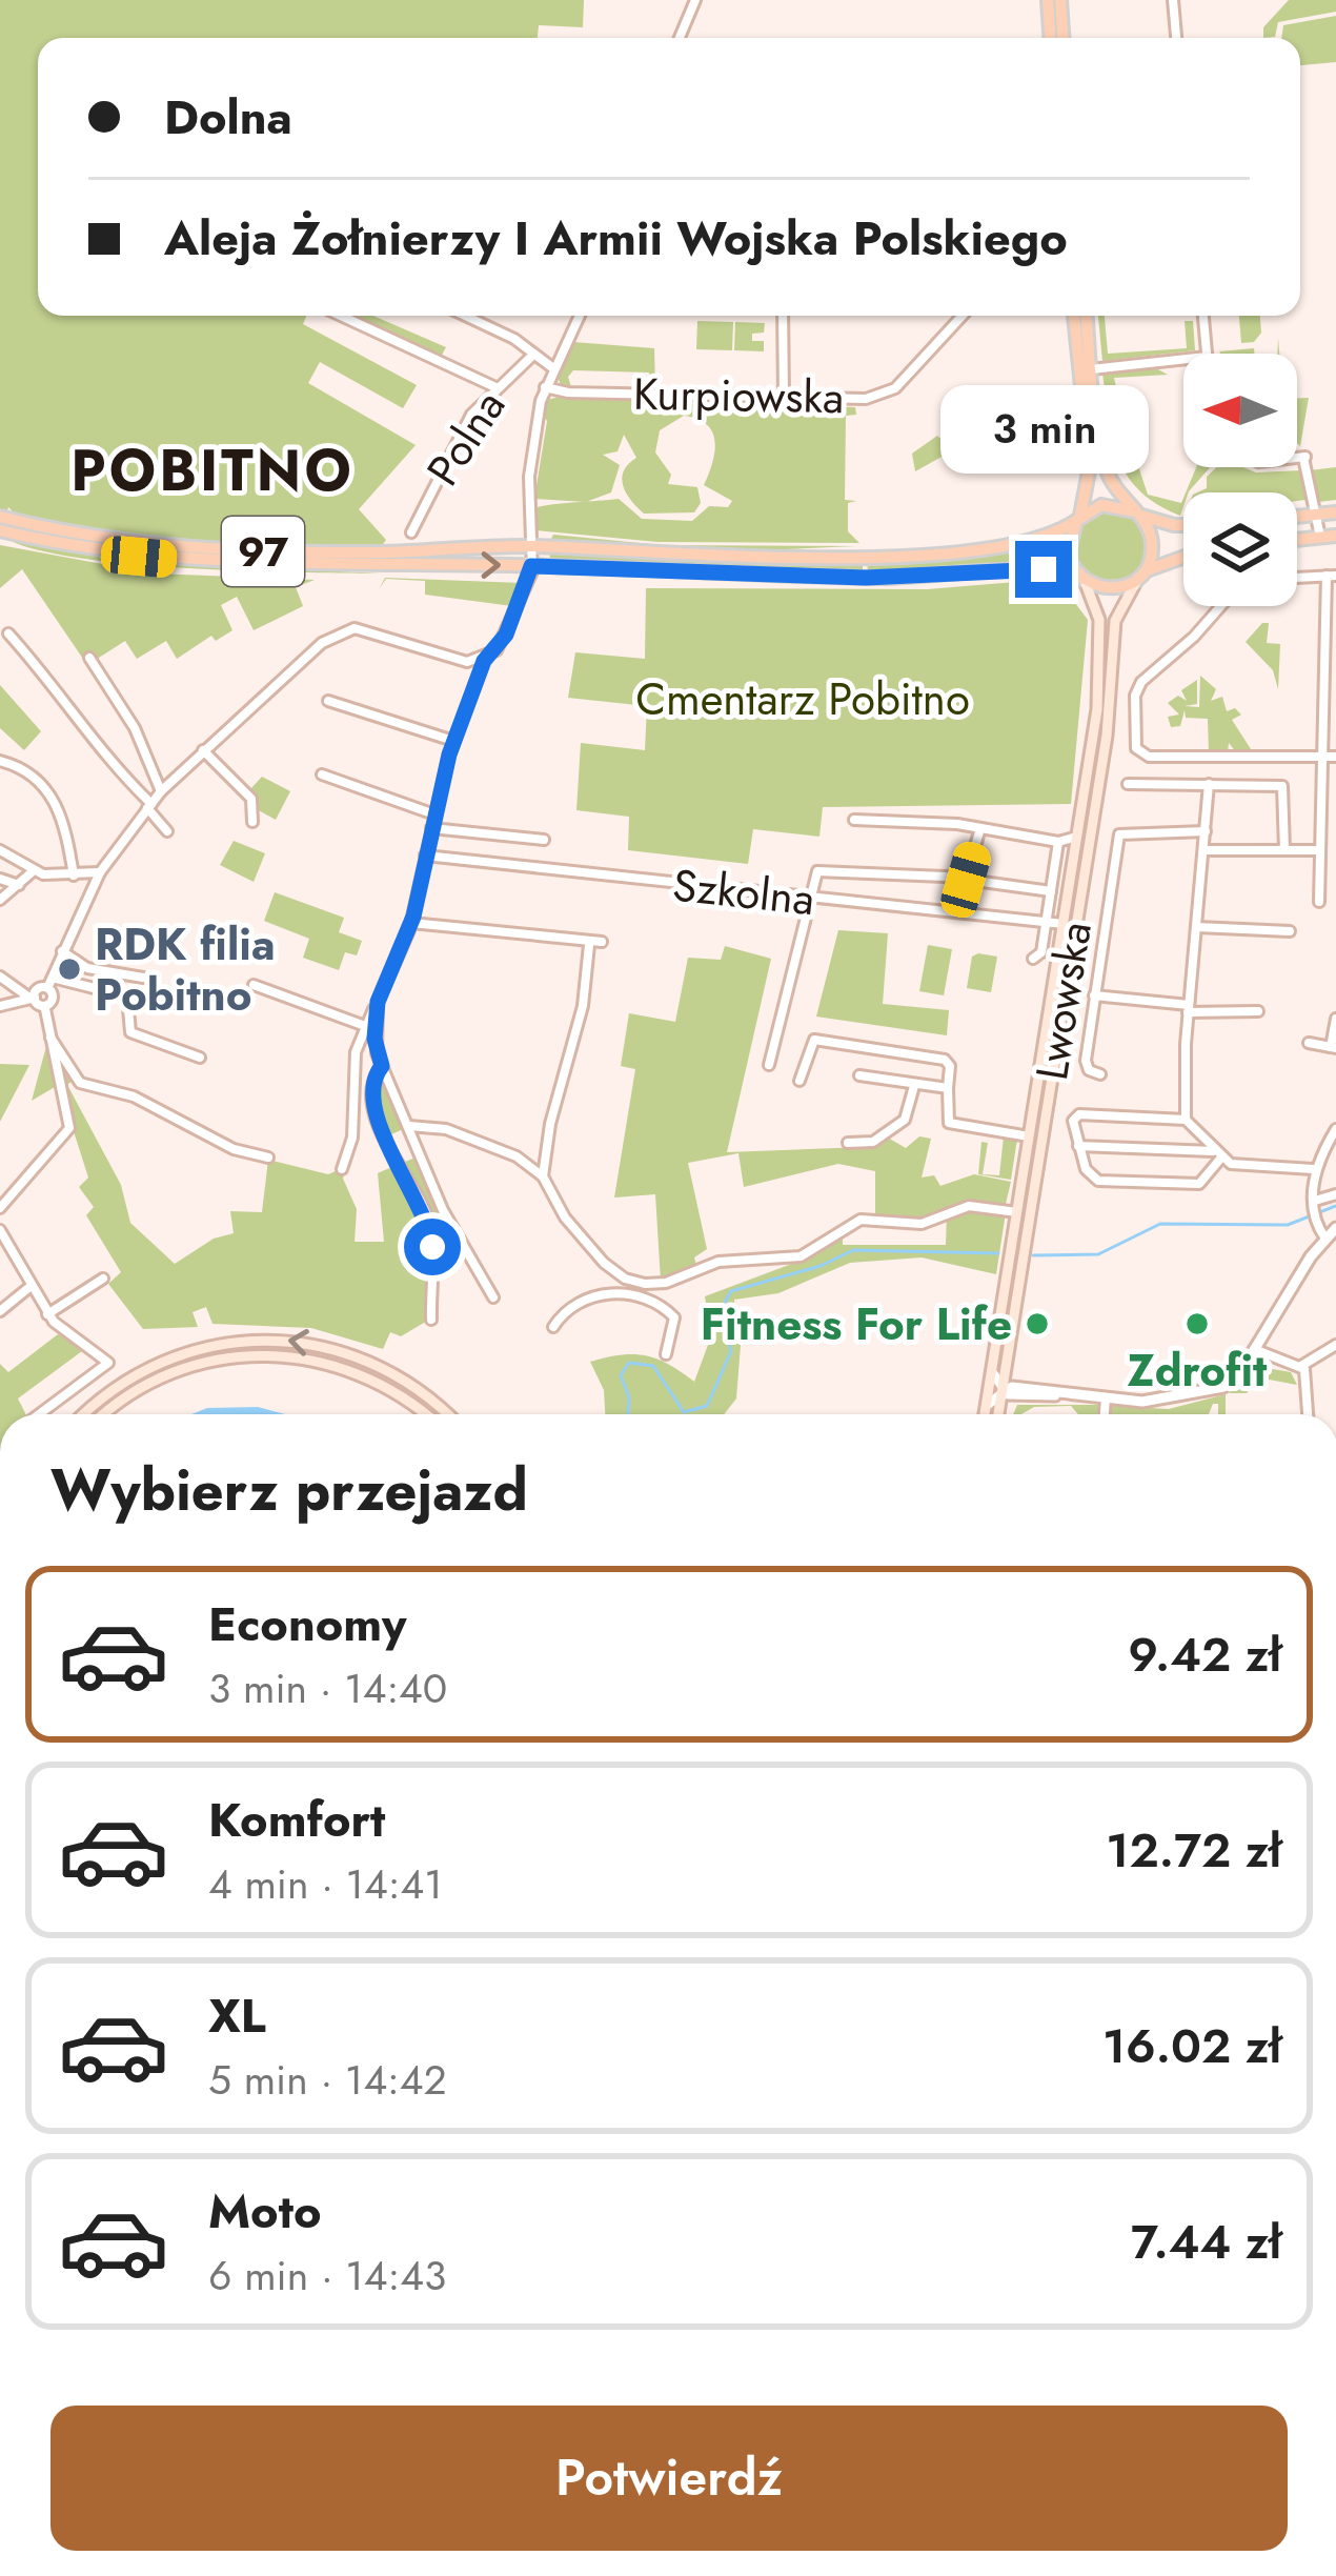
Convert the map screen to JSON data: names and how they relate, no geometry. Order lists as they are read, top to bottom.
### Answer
{
  "streets": {
    "main road": ["97", "Lwowska"],
    "street": ["Kurpiowska", "Polna", "Szkolna"]
  },
  "crossings": [
    ["97", "Lwowska"],
    ["Szkolna", "Lwowska"]
  ],
  "districts": ["POBITNO"],
  "parks": ["Cmentarz Pobitno"],
  "places": ["RDK filia Pobitno", "Fitness For Life", "Zdrofit"],
  "north": "left",
  "page": {
    "banner": ["Dolna", "Aleja Żołnierzy I Armii Wojska Polskiego"],
    "bubble": "3 min",
    "heading": "Wybierz przejazd",
    "list": [
      {
        "name": "Economy",
        "note": "3 min · 14:40",
        "value": "9.42 zł"
      },
      {
        "name": "Komfort",
        "note": "4 min · 14:41",
        "value": "12.72 zł"
      },
      {
        "name": "XL",
        "note": "5 min · 14:42",
        "value": "16.02 zł"
      },
      {
        "name": "Moto",
        "note": "6 min · 14:43",
        "value": "7.44 zł"
      }
    ],
    "buttons": "Potwierdź"
  }
}
